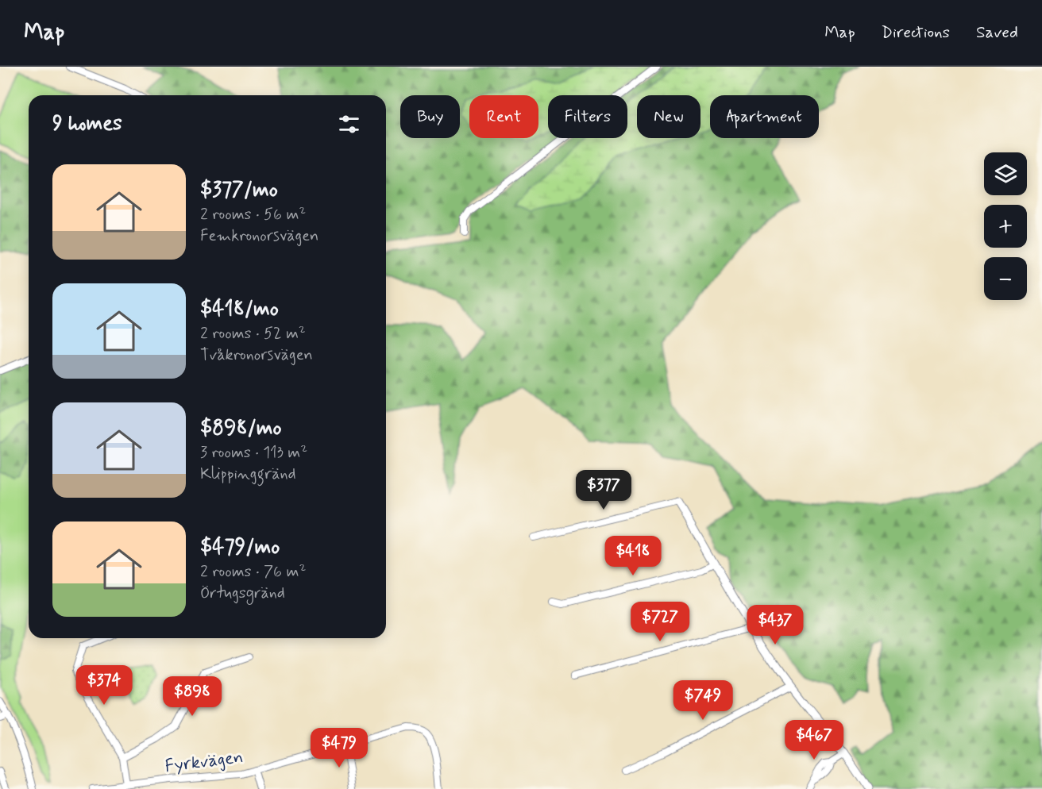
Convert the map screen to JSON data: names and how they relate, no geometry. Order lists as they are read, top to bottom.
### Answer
{
  "streets": {
    "street": ["Fyrkvägen"]
  },
  "page": {
    "header": "Map",
    "nav": ["Map", "Directions", "Saved"],
    "chip": [
      "Buy",
      "Rent",
      "Filters",
      "New",
      "Apartment"
    ],
    "heading": "9 homes",
    "map_buttons": ["+", "−"],
    "list": [
      {
        "name": "$377/mo",
        "note": "2 rooms · 56 m² · Femkronorsvägen"
      },
      {
        "name": "$418/mo",
        "note": "2 rooms · 52 m² · Tvåkronorsvägen"
      },
      {
        "name": "$898/mo",
        "note": "3 rooms · 113 m² · Klippinggränd"
      },
      {
        "name": "$479/mo",
        "note": "2 rooms · 76 m² · Örtugsgränd"
      }
    ],
    "price": [
      "$377",
      "$418",
      "$727",
      "$437",
      "$374",
      "$898",
      "$749",
      "$467",
      "$479"
    ]
  }
}
